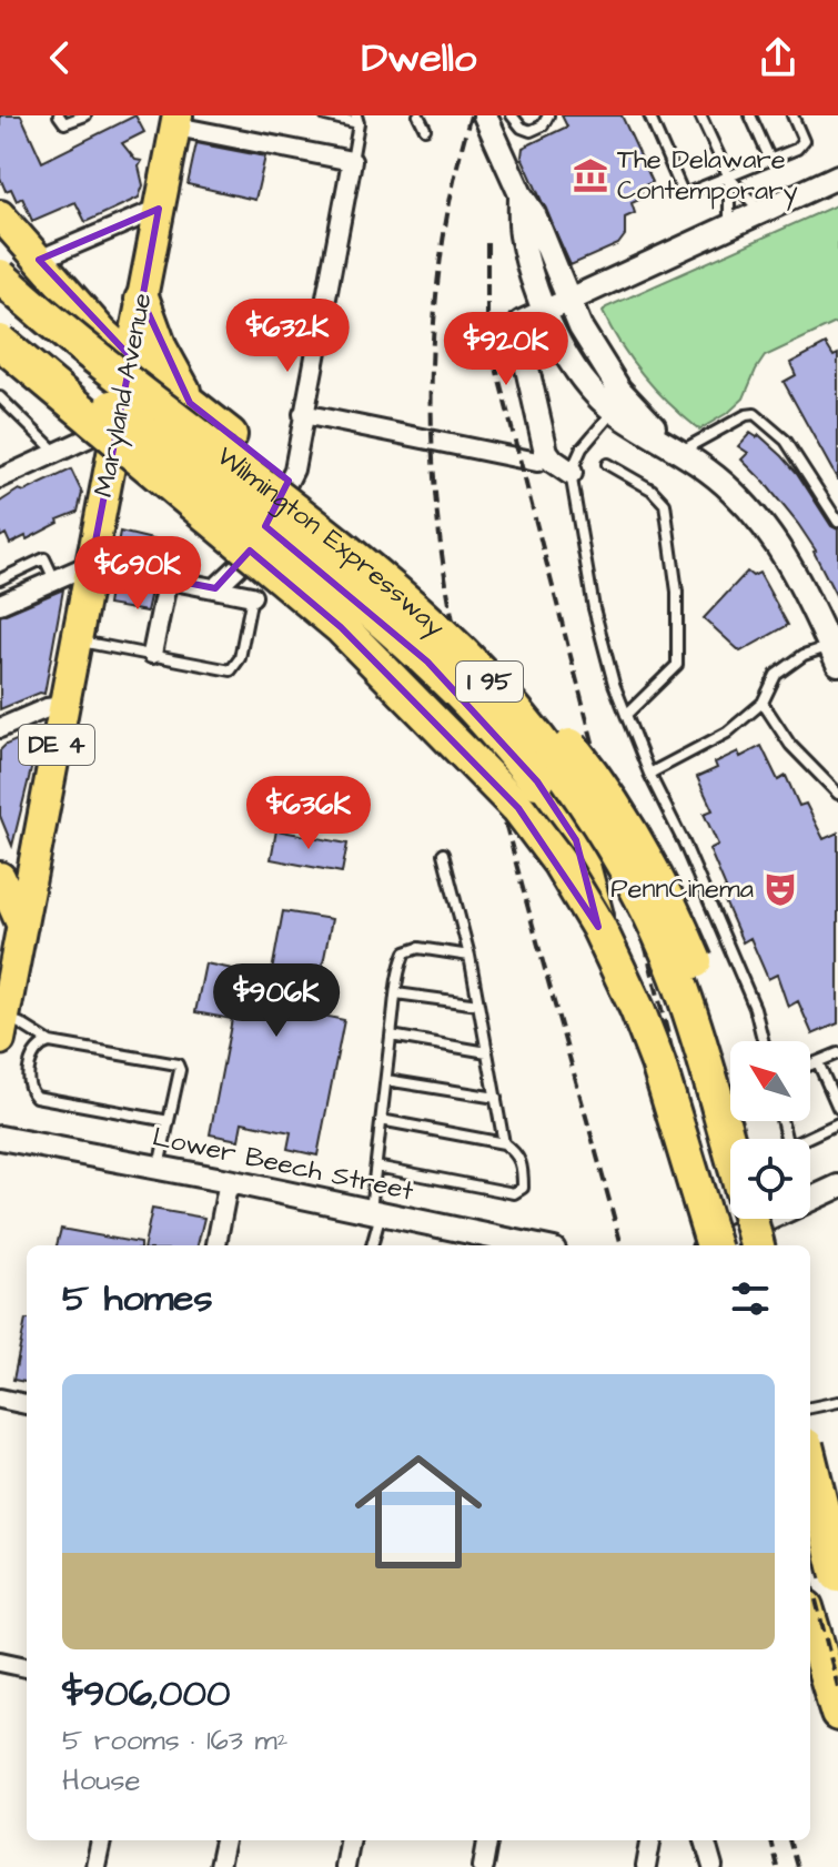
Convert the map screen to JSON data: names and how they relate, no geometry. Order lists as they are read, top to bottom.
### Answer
{
  "streets": {
    "highway": ["Wilmington Expressway", "I 95"],
    "main road": ["Maryland Avenue", "DE 4"],
    "street": ["Lower Beech Street"]
  },
  "places": {
    "museum": ["The Delaware Contemporary"],
    "theatre": ["PennCinema"]
  },
  "north": "top left",
  "page": {
    "header": "Dwello",
    "price": [
      "$632K",
      "$920K",
      "$690K",
      "$636K",
      "$906K"
    ],
    "heading": "5 homes",
    "list": [
      {
        "name": "$906,000",
        "note": "5 rooms · 163 m² · House"
      }
    ]
  }
}
